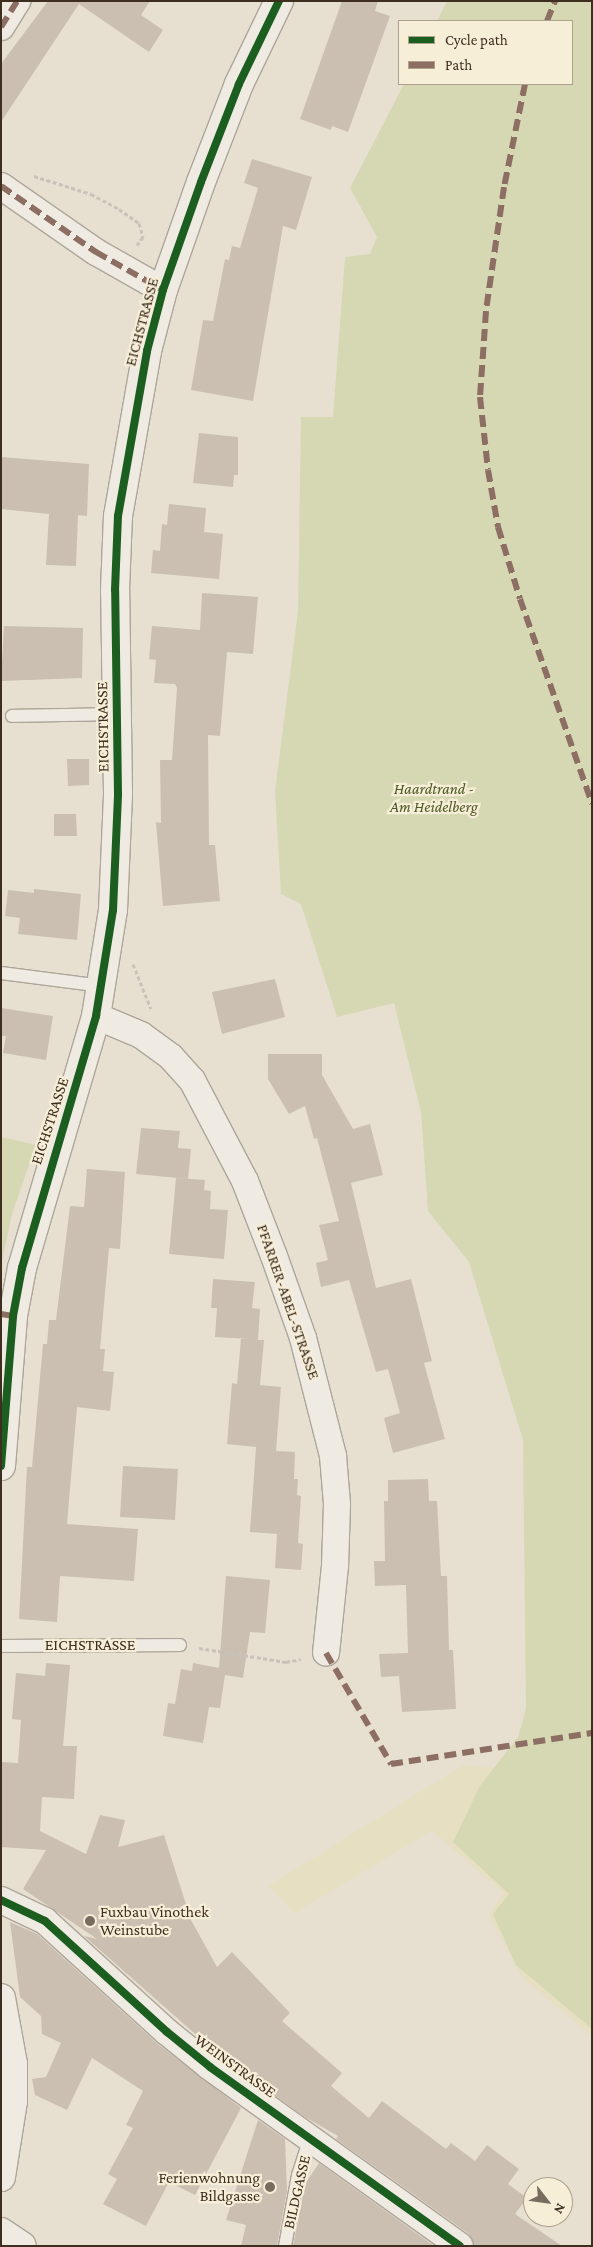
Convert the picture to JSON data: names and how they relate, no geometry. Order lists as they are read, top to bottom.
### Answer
{
  "streets": {
    "street": ["EICHSTRASSE", "PFARRER-ABEL-STRASSE", "WEINSTRASSE"],
    "lane": ["BILDGASSE"]
  },
  "crossings": [
    ["EICHSTRASSE", "PFARRER-ABEL-STRASSE"],
    ["WEINSTRASSE", "BILDGASSE"]
  ],
  "parks": ["Haardtrand - Am Heidelberg"],
  "places": ["Fuxbau Vinothek Weinstube", "Ferienwohnung Bildgasse"],
  "legend": ["Cycle path", "Path"],
  "north": "bottom right"
}
